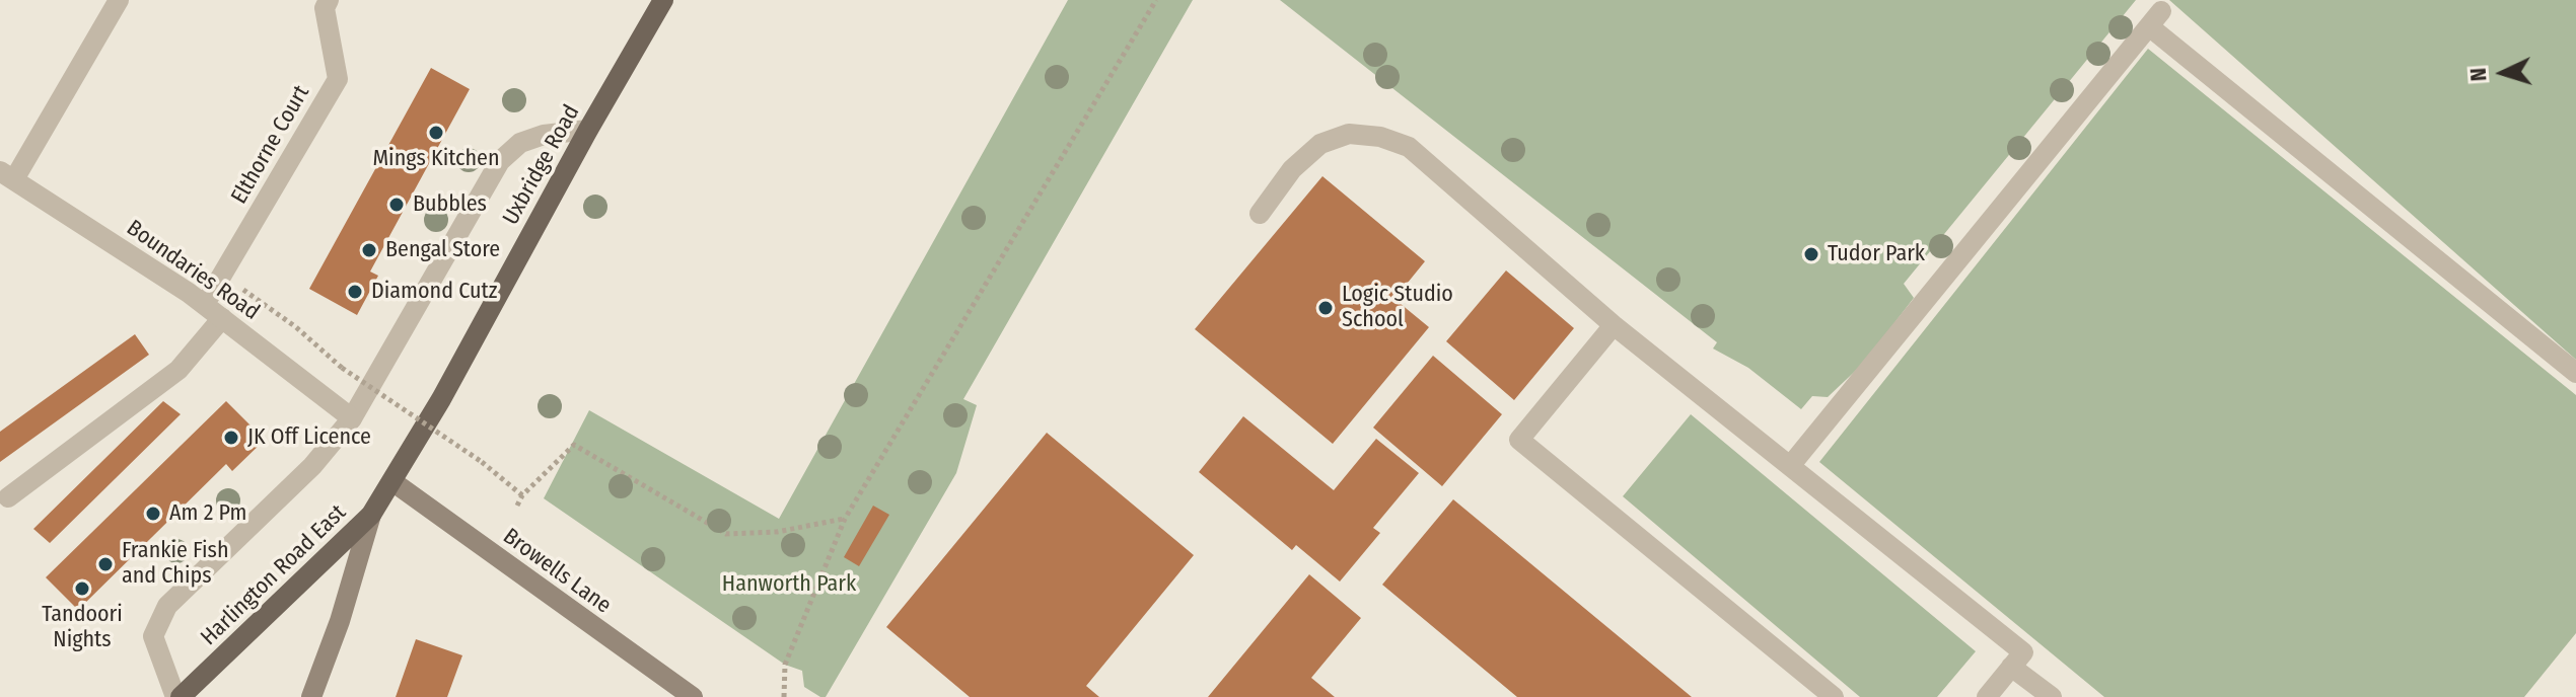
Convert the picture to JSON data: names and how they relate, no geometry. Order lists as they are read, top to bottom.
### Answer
{
  "streets": {
    "main road": ["Uxbridge Road", "Harlington Road East"],
    "street": ["Elthorne Court", "Boundaries Road", "Browells Lane"]
  },
  "crossings": [
    ["Elthorne Court", "Boundaries Road"],
    ["Uxbridge Road", "Browells Lane"],
    ["Uxbridge Road", "Harlington Road East"],
    ["Browells Lane", "Harlington Road East"]
  ],
  "parks": ["Hanworth Park"],
  "places": [
    "Mings Kitchen",
    "Bubbles",
    "Bengal Store",
    "Tudor Park",
    "Diamond Cutz",
    "Logic Studio School",
    "JK Off Licence",
    "Am 2 Pm",
    "Frankie Fish and Chips",
    "Tandoori Nights"
  ],
  "north": "left"
}
